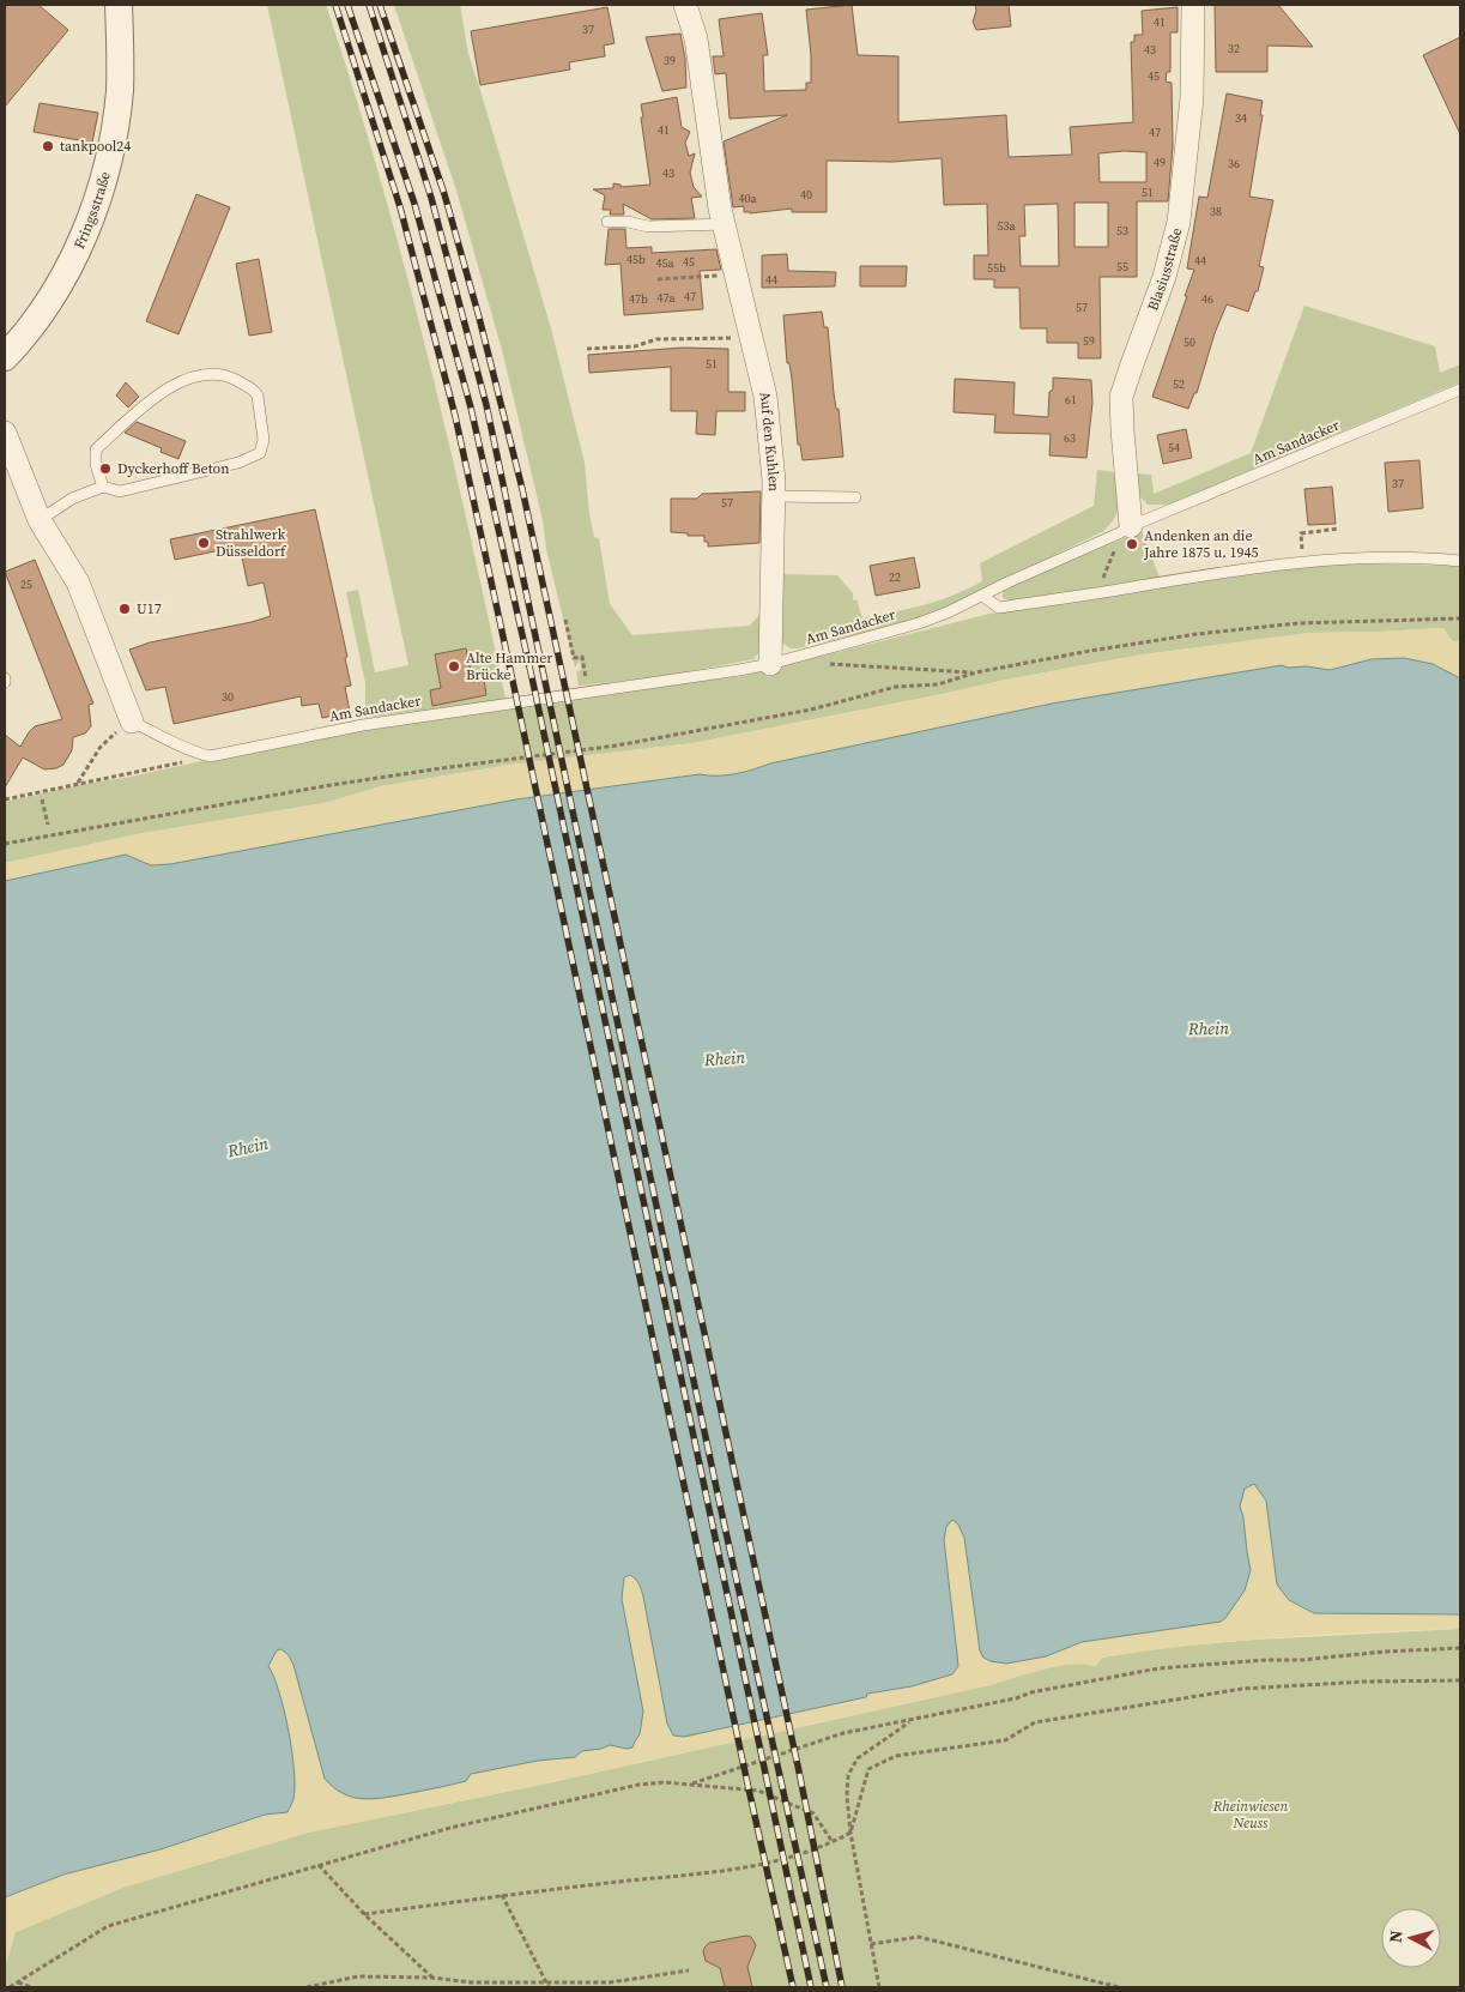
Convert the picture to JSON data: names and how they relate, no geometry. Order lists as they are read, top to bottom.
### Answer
{
  "streets": {
    "street": ["Fringsstraße", "Blasiusstraße", "Auf den Kuhlen"],
    "lane": ["Am Sandacker"]
  },
  "crossings": [
    ["Blasiusstraße", "Am Sandacker"],
    ["Auf den Kuhlen", "Am Sandacker"]
  ],
  "water": ["Rhein"],
  "parks": ["Rheinwiesen Neuss"],
  "places": [
    "tankpool24",
    "Dyckerhoff Beton",
    "Strahlwerk Düsseldorf",
    "Andenken an die Jahre 1875 u. 1945",
    "U17",
    "Alte Hammer Brücke"
  ],
  "house_numbers": [
    "41",
    "37",
    "32",
    "43",
    "39",
    "45",
    "34",
    "41",
    "47",
    "49",
    "36",
    "43",
    "51",
    "40",
    "40a",
    "38",
    "53a",
    "53",
    "45b",
    "44",
    "45",
    "45a",
    "55",
    "55b",
    "44",
    "47",
    "47a",
    "47b",
    "46",
    "57",
    "59",
    "50",
    "51",
    "52",
    "61",
    "63",
    "54",
    "37",
    "57",
    "22",
    "25",
    "30"
  ],
  "north": "left"
}
